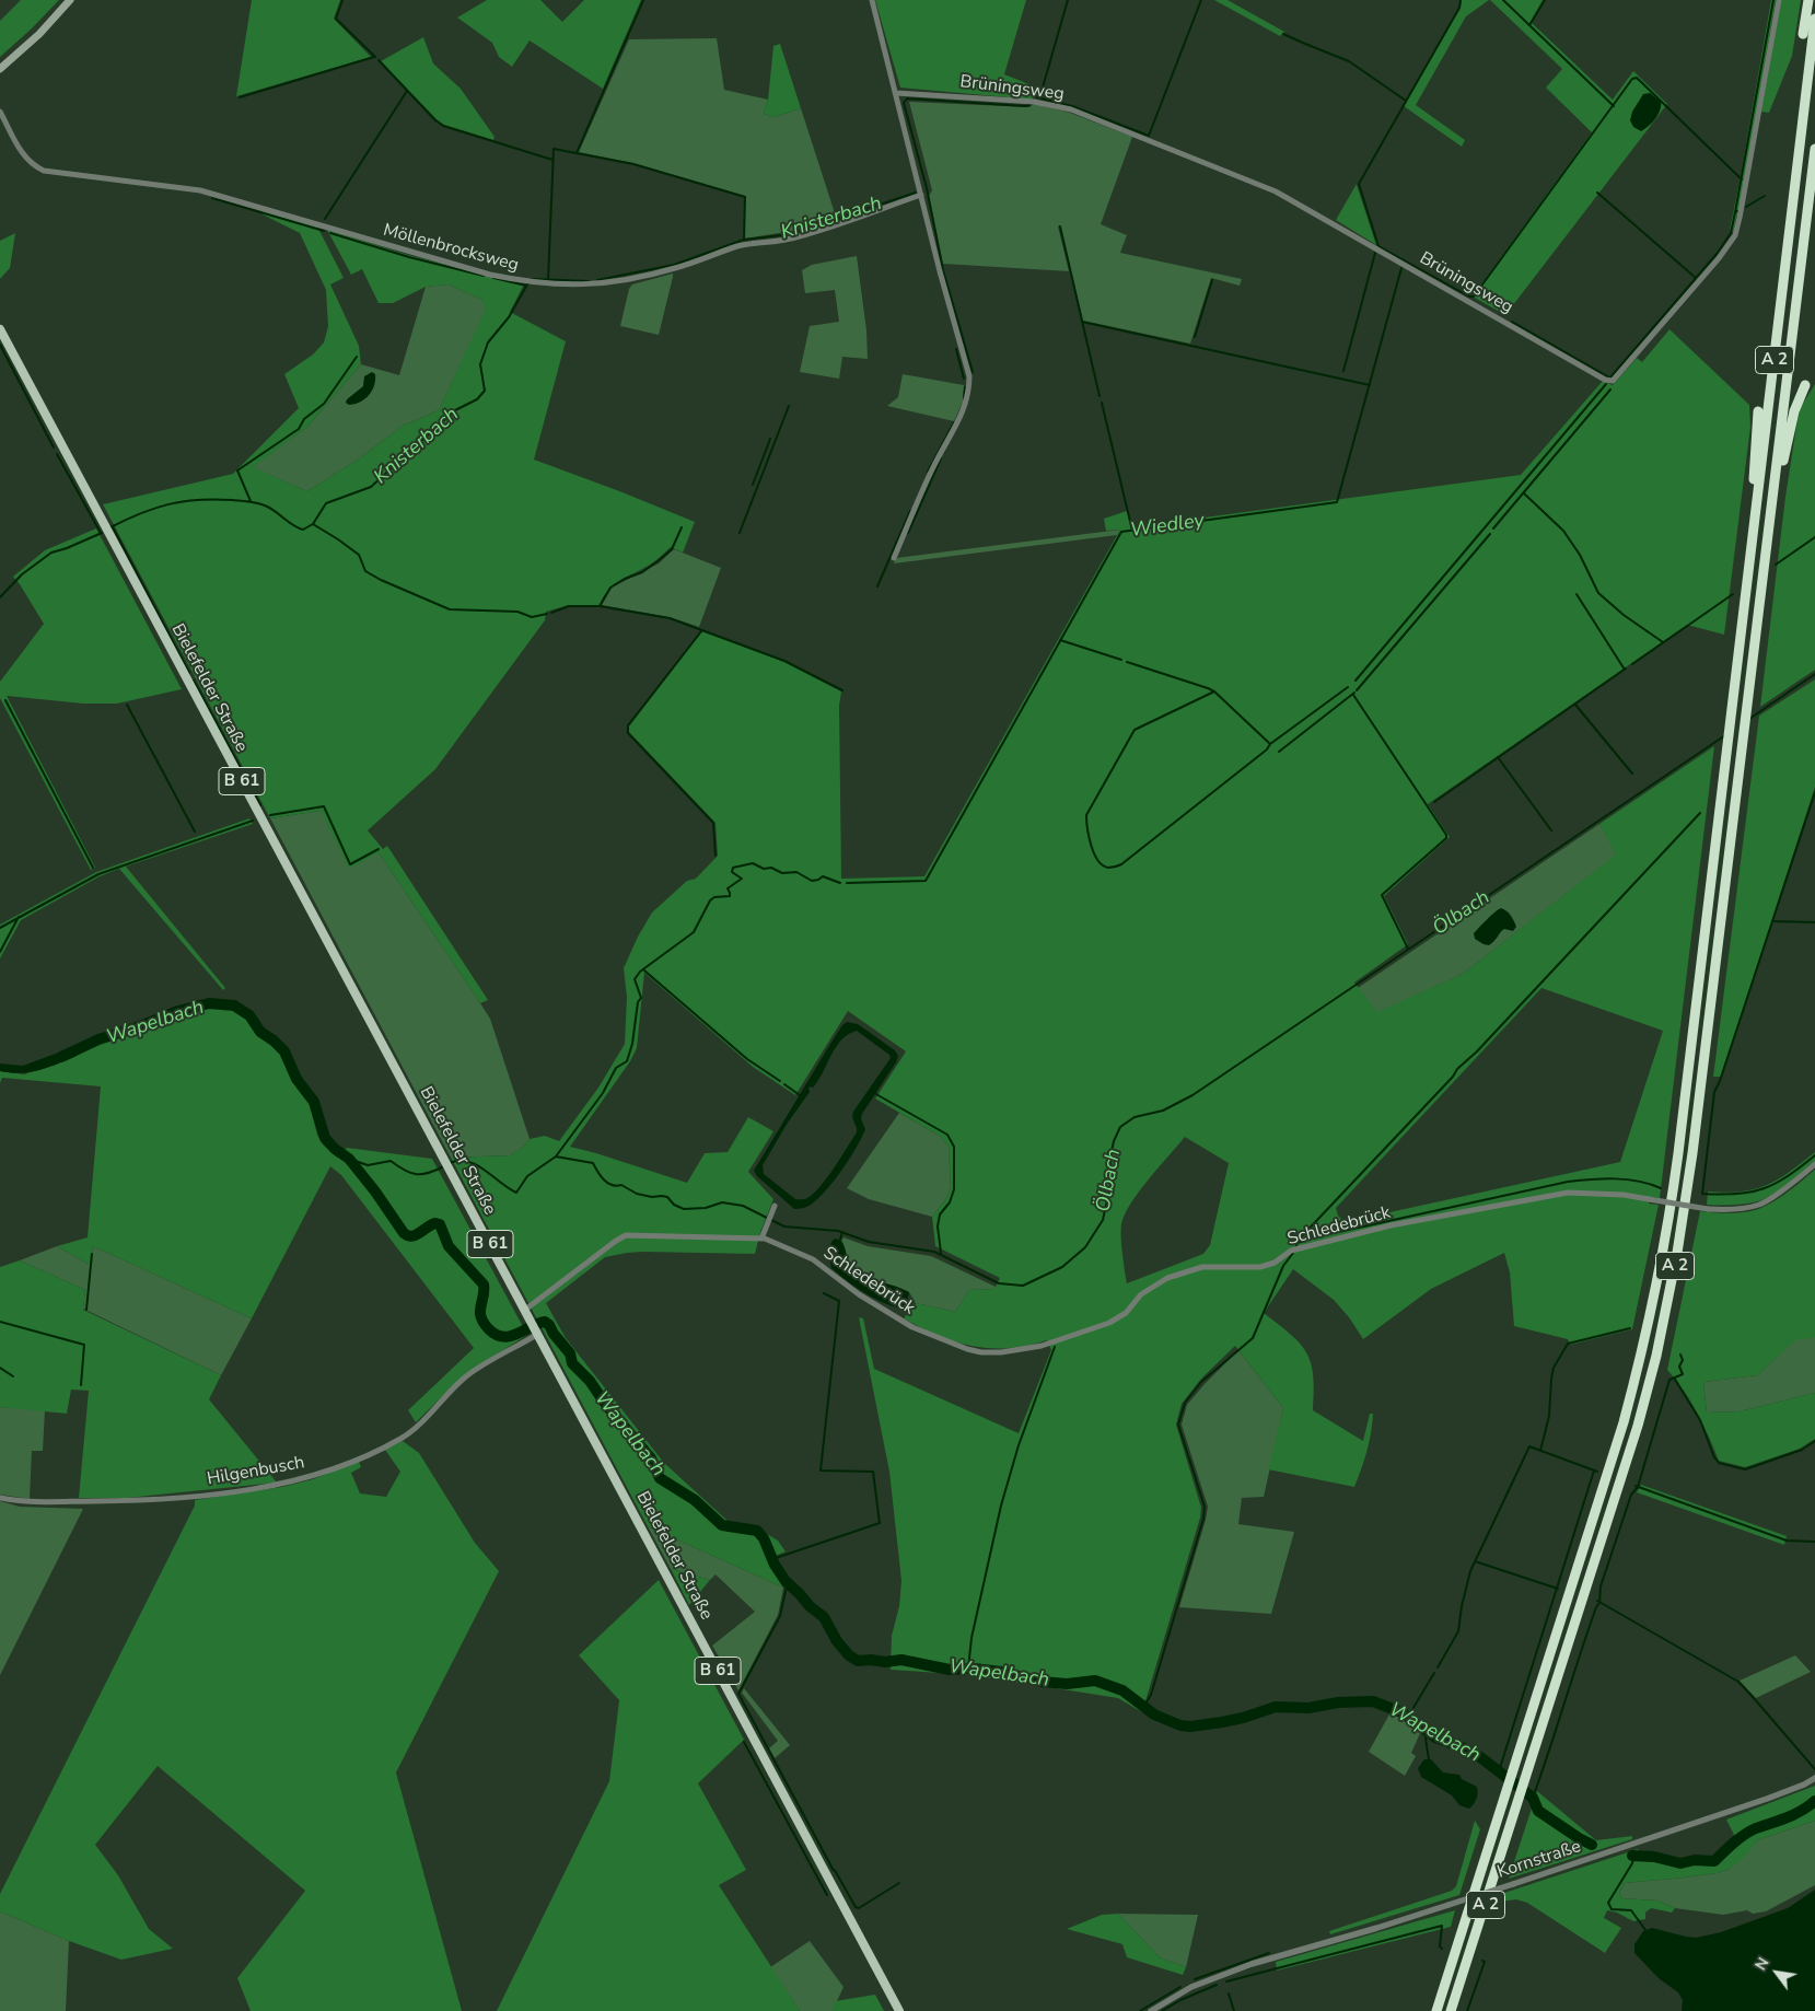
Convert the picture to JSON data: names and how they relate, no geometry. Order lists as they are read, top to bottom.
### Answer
{
  "streets": {
    "highway": ["A 2"],
    "main road": ["Bielefelder Straße", "B 61"],
    "street": [
      "Brüningsweg",
      "Möllenbrocksweg",
      "Schledebrück",
      "Hilgenbusch",
      "Kornstraße"
    ]
  },
  "crossings": [
    ["Bielefelder Straße", "Schledebrück"],
    ["Bielefelder Straße", "Hilgenbusch"]
  ],
  "water": [
    "Knisterbach",
    "Wiedley",
    "Ölbach",
    "Wapelbach"
  ],
  "north": "top left"
}
